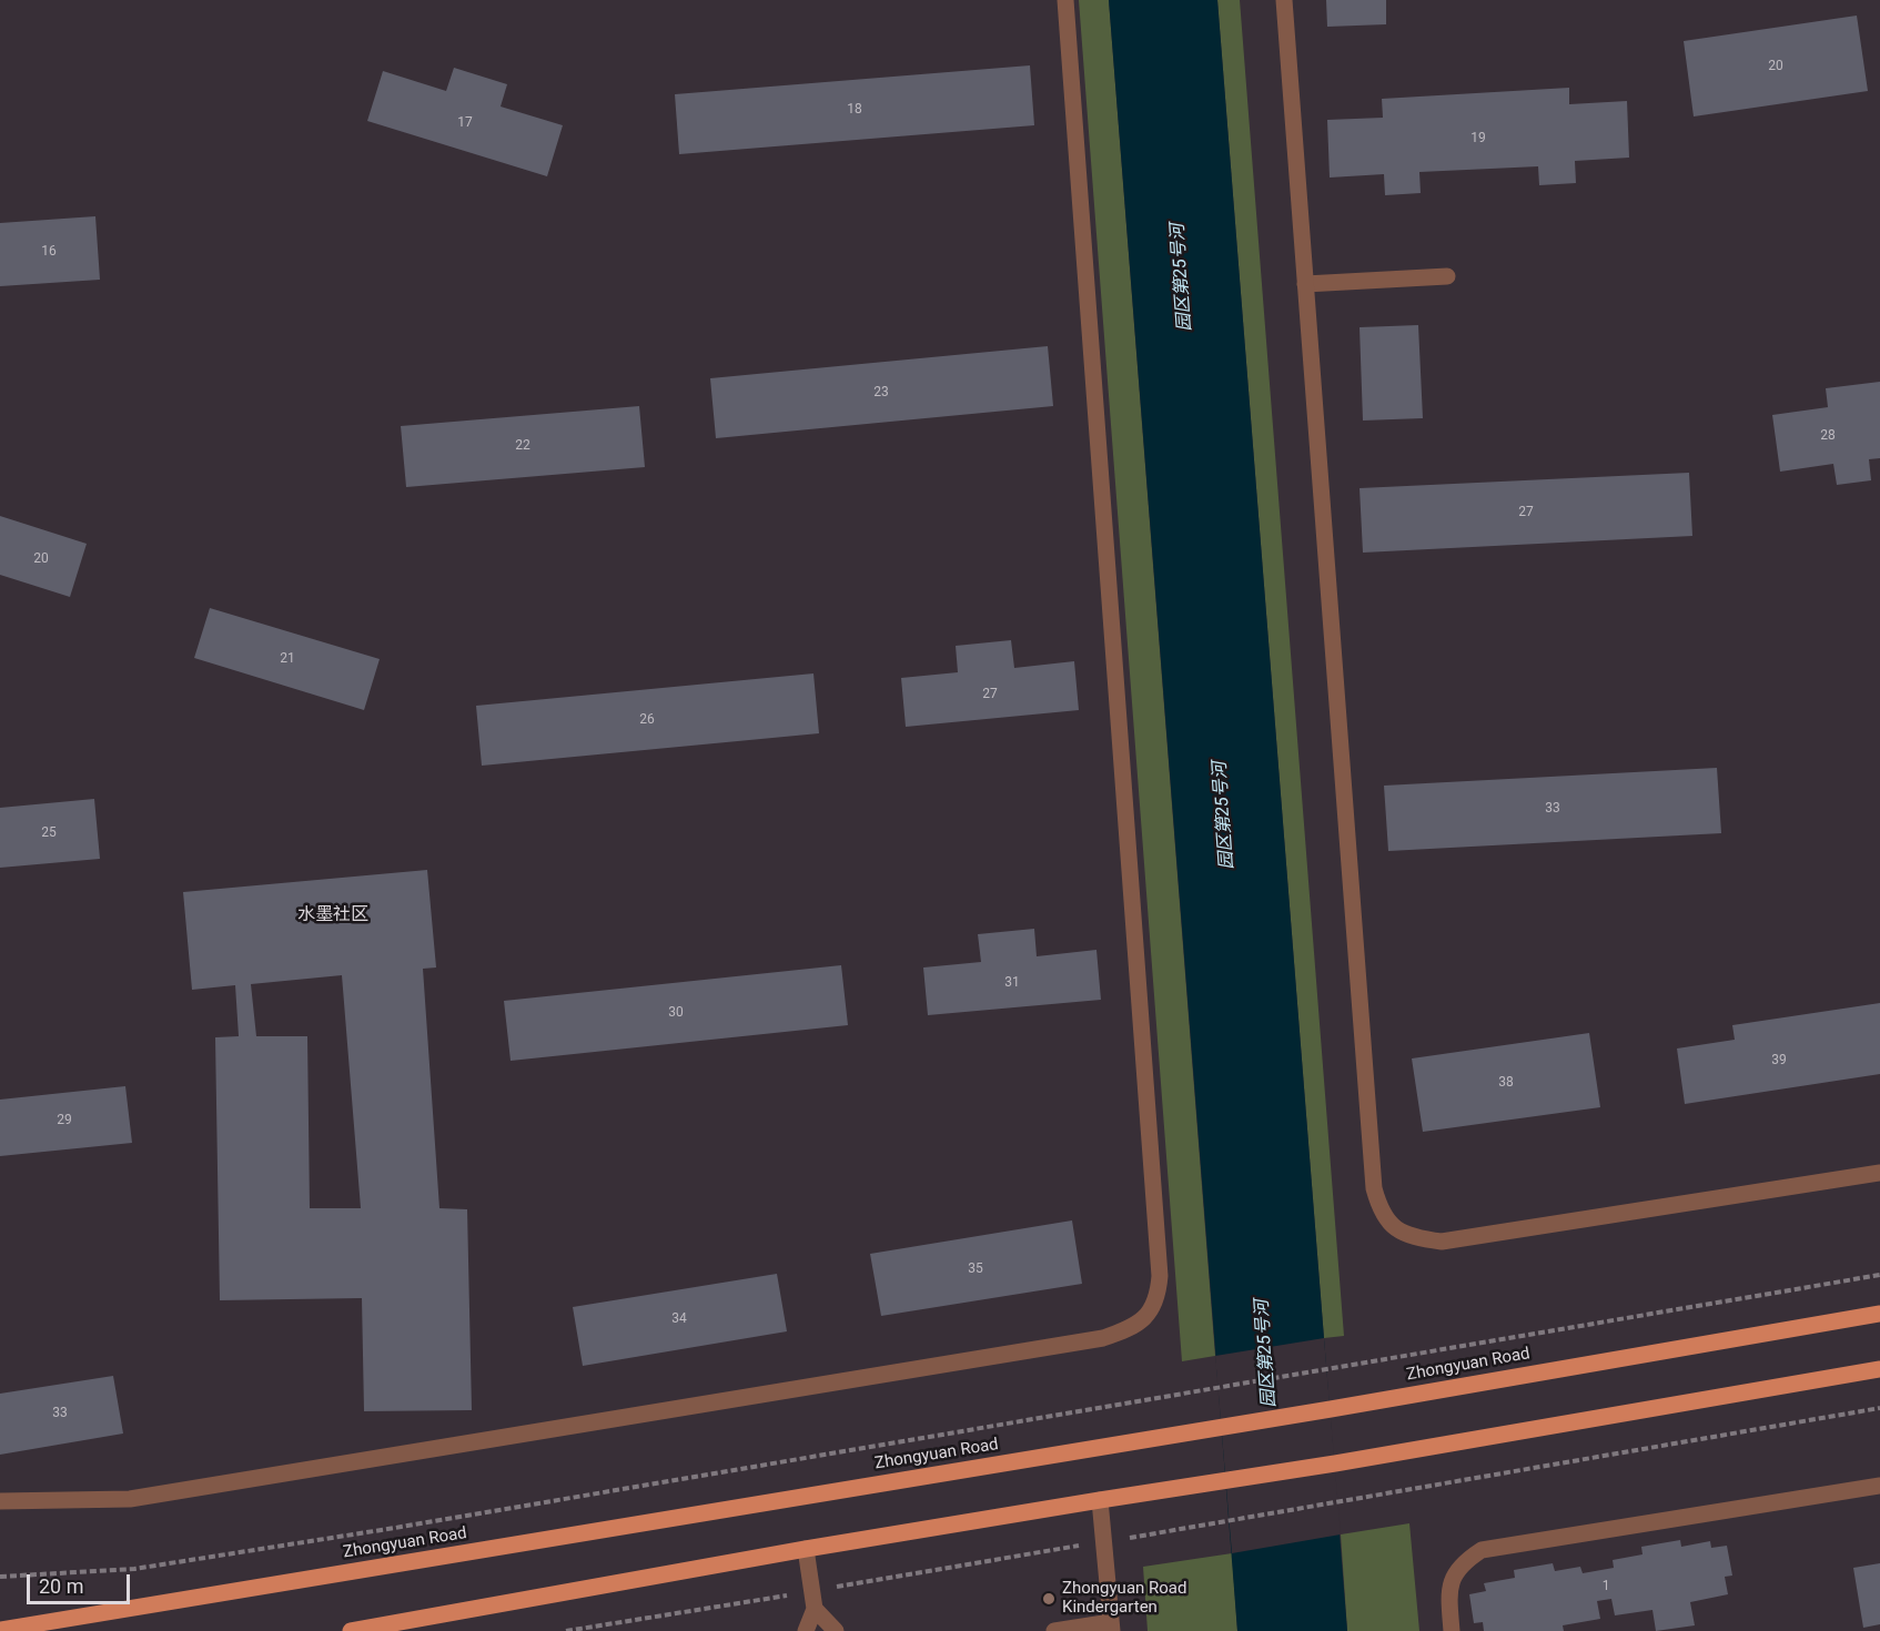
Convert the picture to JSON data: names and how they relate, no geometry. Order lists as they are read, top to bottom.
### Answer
{
  "streets": {
    "main road": ["Zhongyuan Road"]
  },
  "districts": ["水墨社区"],
  "water": ["园区第25号河"],
  "places": ["Zhongyuan Road Kindergarten"],
  "house_numbers": [
    "20",
    "18",
    "17",
    "19",
    "16",
    "23",
    "28",
    "22",
    "27",
    "20",
    "21",
    "27",
    "26",
    "33",
    "25",
    "31",
    "30",
    "39",
    "38",
    "29",
    "35",
    "34",
    "33",
    "1"
  ],
  "scale_bar": "20 m"
}
